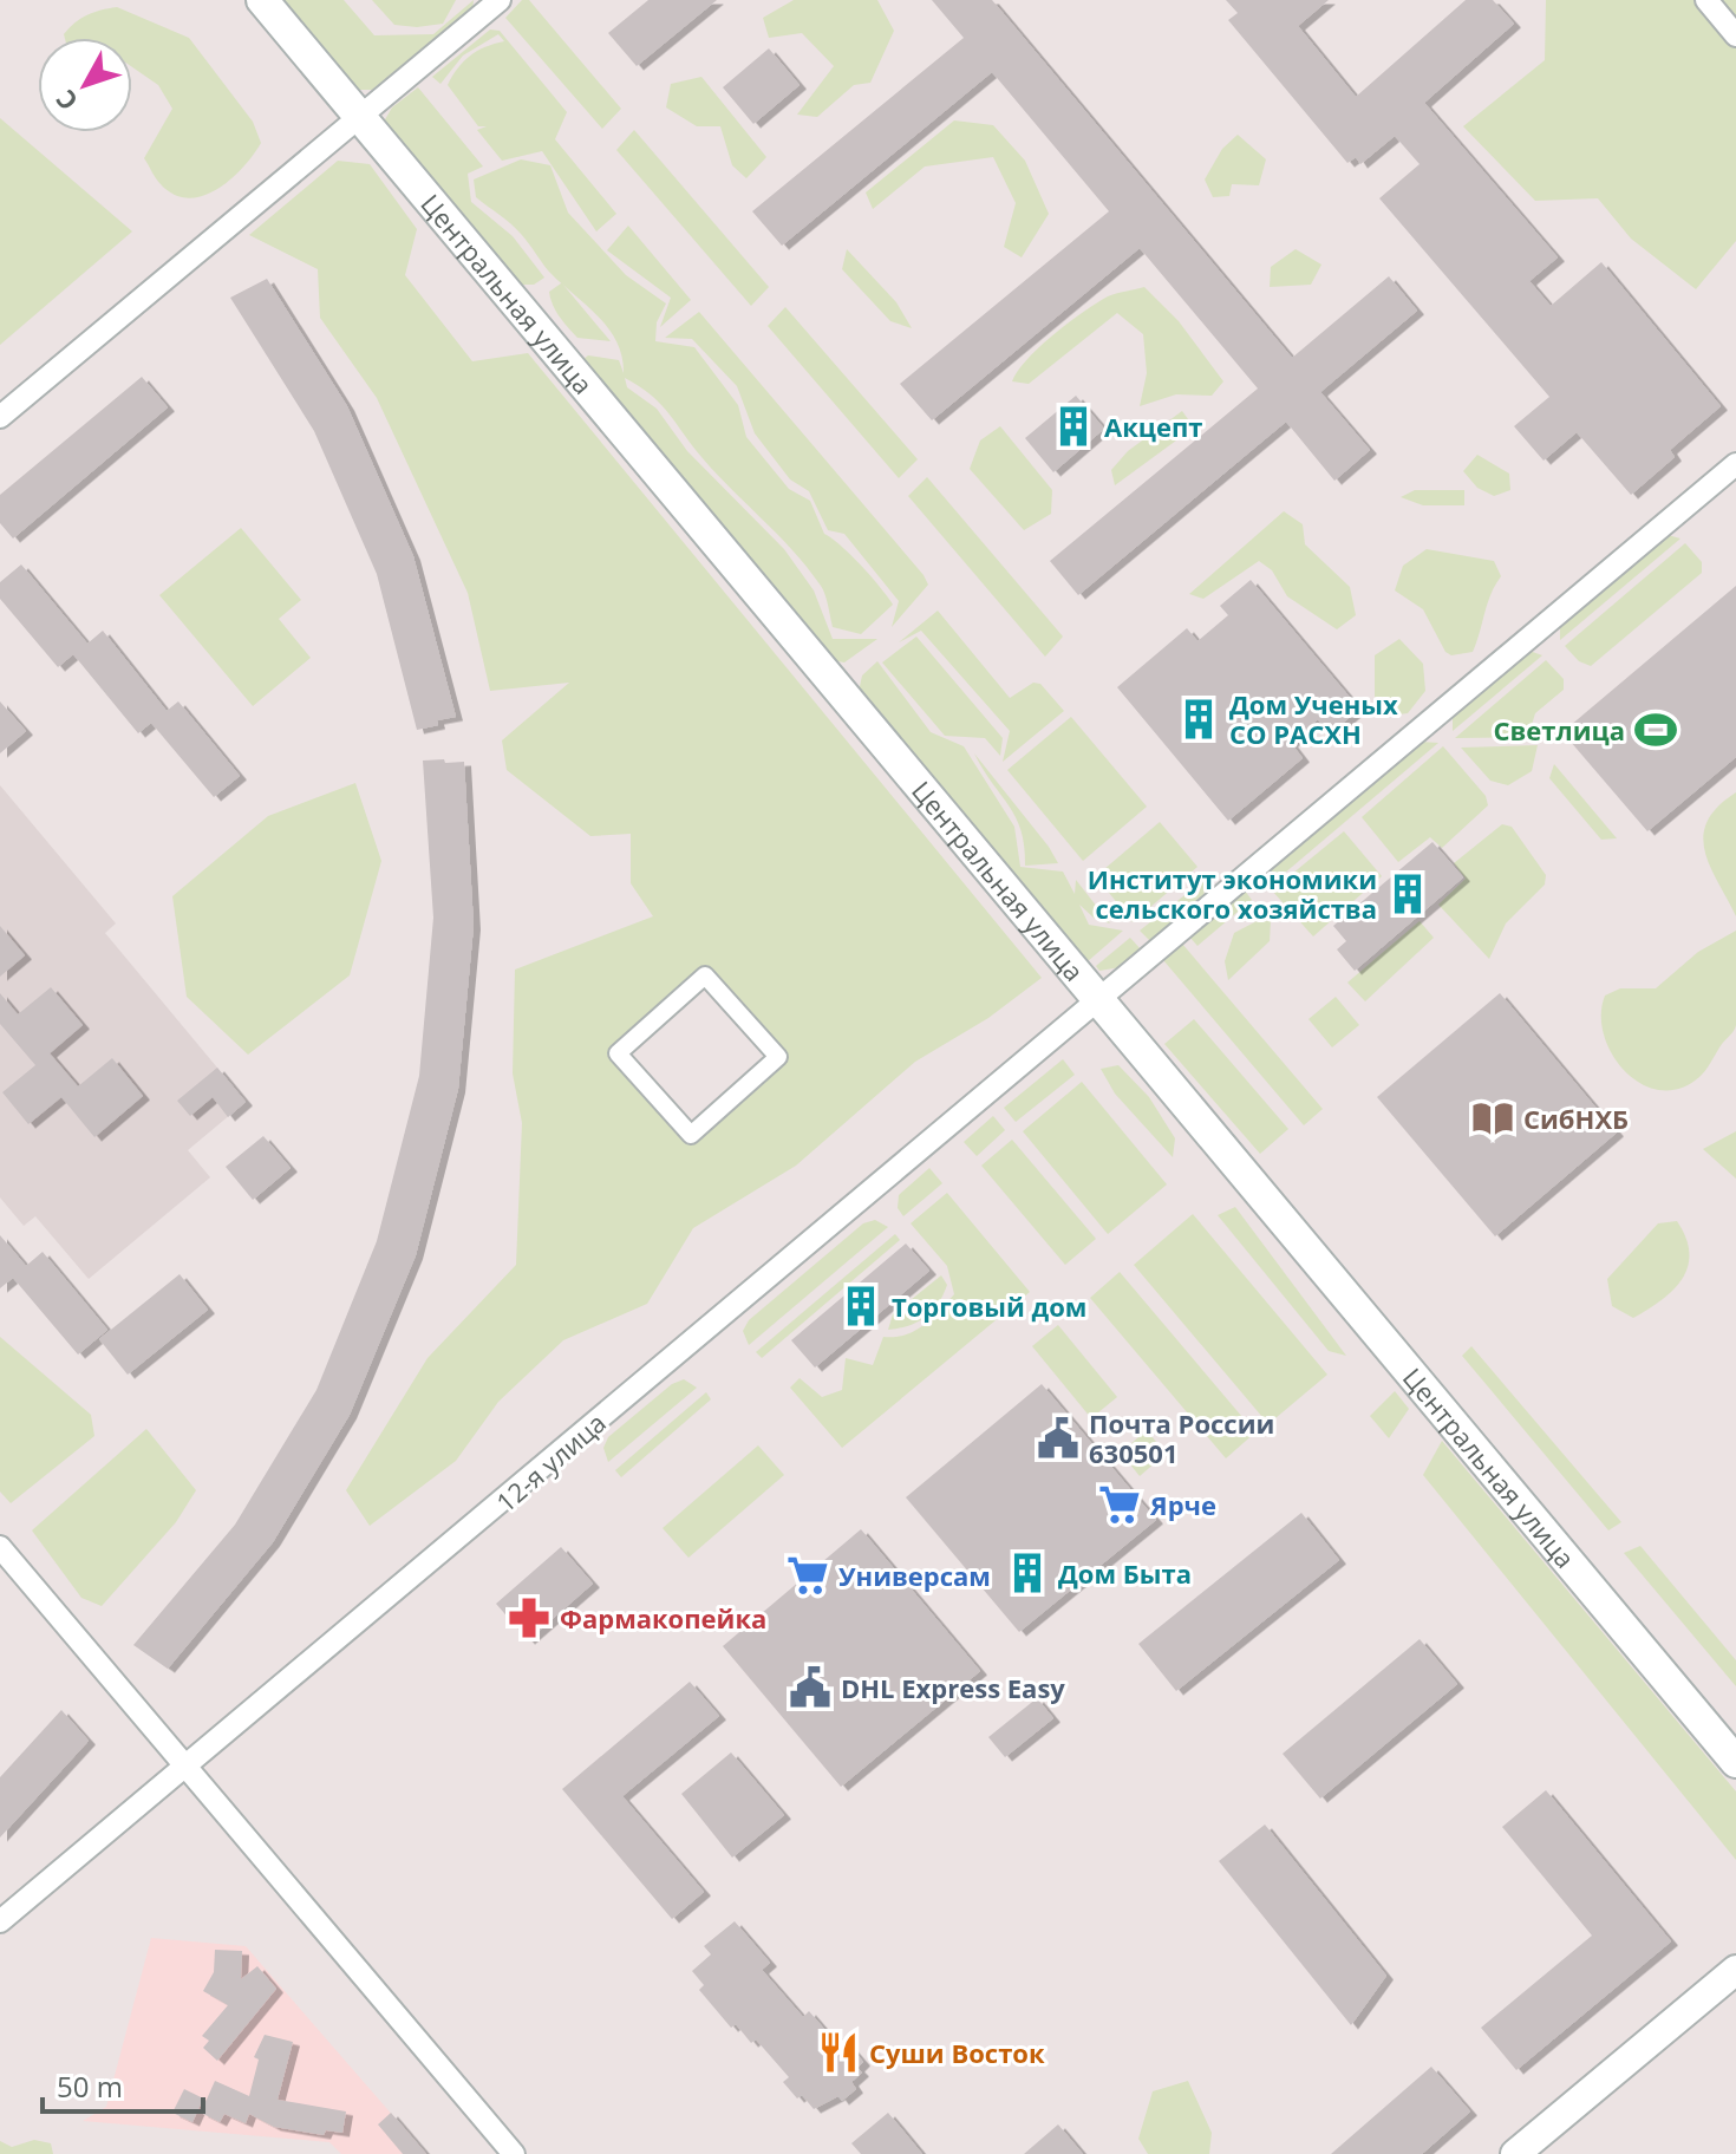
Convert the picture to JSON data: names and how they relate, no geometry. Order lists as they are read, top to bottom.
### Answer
{
  "streets": {
    "main road": ["Центральная улица"],
    "street": ["12-я улица"]
  },
  "crossings": [
    ["Центральная улица", "12-я улица"]
  ],
  "places": {
    "building": [
      "Акцепт",
      "Дом Ученых СО РАСХН",
      "Институт экономики сельского хозяйства",
      "Торговый дом",
      "Дом Быта"
    ],
    "sports": ["Светлица"],
    "library": ["СибНХБ"],
    "public building": ["Почта России 630501", "DHL Express Easy"],
    "supermarket": ["Ярче", "Универсам"],
    "pharmacy": ["Фармакопейка"],
    "restaurant": ["Суши Восток"]
  },
  "scale_bar": "50 m",
  "north": "bottom left"
}
